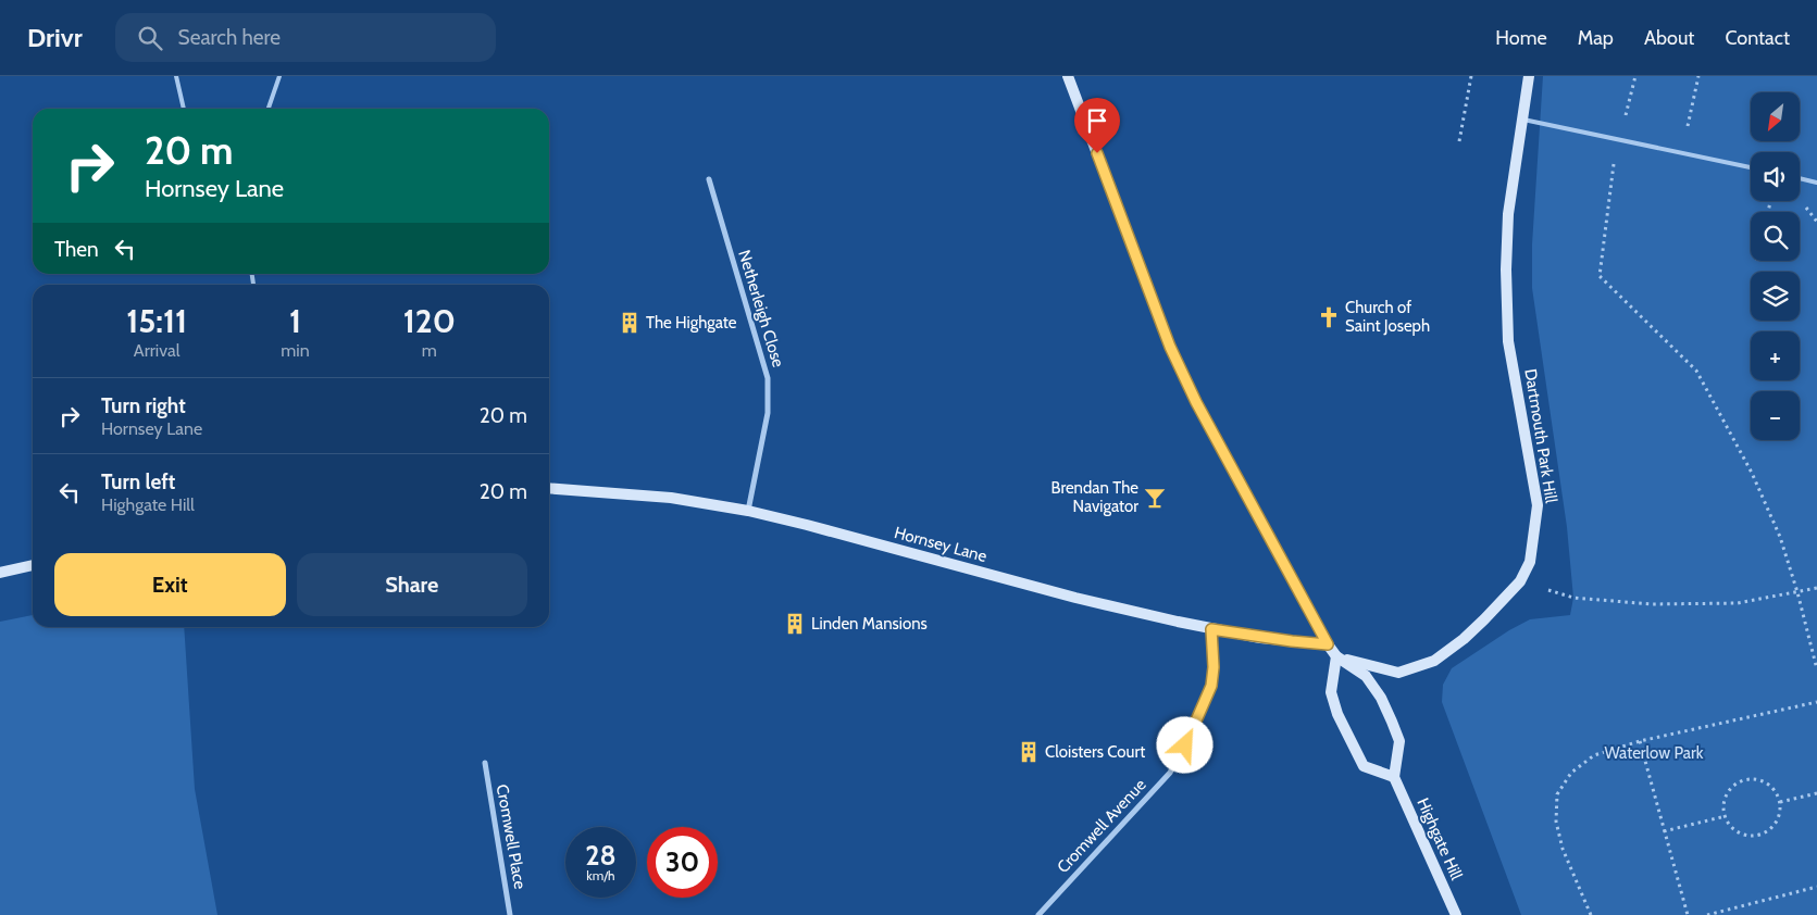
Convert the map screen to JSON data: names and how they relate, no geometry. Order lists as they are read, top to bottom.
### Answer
{
  "streets": {
    "main road": ["Dartmouth Park Hill", "Hornsey Lane", "Highgate Hill"],
    "street": ["Netherleigh Close", "Cromwell Avenue", "Cromwell Place"]
  },
  "crossings": [
    ["Netherleigh Close", "Hornsey Lane"],
    ["Hornsey Lane", "Cromwell Avenue"]
  ],
  "parks": ["Waterlow Park"],
  "places": {
    "church": ["Church of Saint Joseph"],
    "building": ["The Highgate", "Linden Mansions", "Cloisters Court"],
    "bar": ["Brendan The Navigator"]
  },
  "north": "bottom left",
  "page": {
    "header": "Drivr",
    "search": "Search here",
    "nav": [
      "Home",
      "Map",
      "About",
      "Contact"
    ],
    "map_buttons": ["+", "−"],
    "turn": ["20 m", "Hornsey Lane"],
    "then": "Then",
    "eta": [
      "15:11",
      "Arrival",
      "1",
      "min",
      "120",
      "m"
    ],
    "list": [
      {
        "name": "Turn right",
        "note": "Hornsey Lane",
        "value": "20 m"
      },
      {
        "name": "Turn left",
        "note": "Highgate Hill",
        "value": "20 m"
      }
    ],
    "buttons": ["Exit", "Share"],
    "speed": "28 km/h",
    "limit": "30"
  }
}
